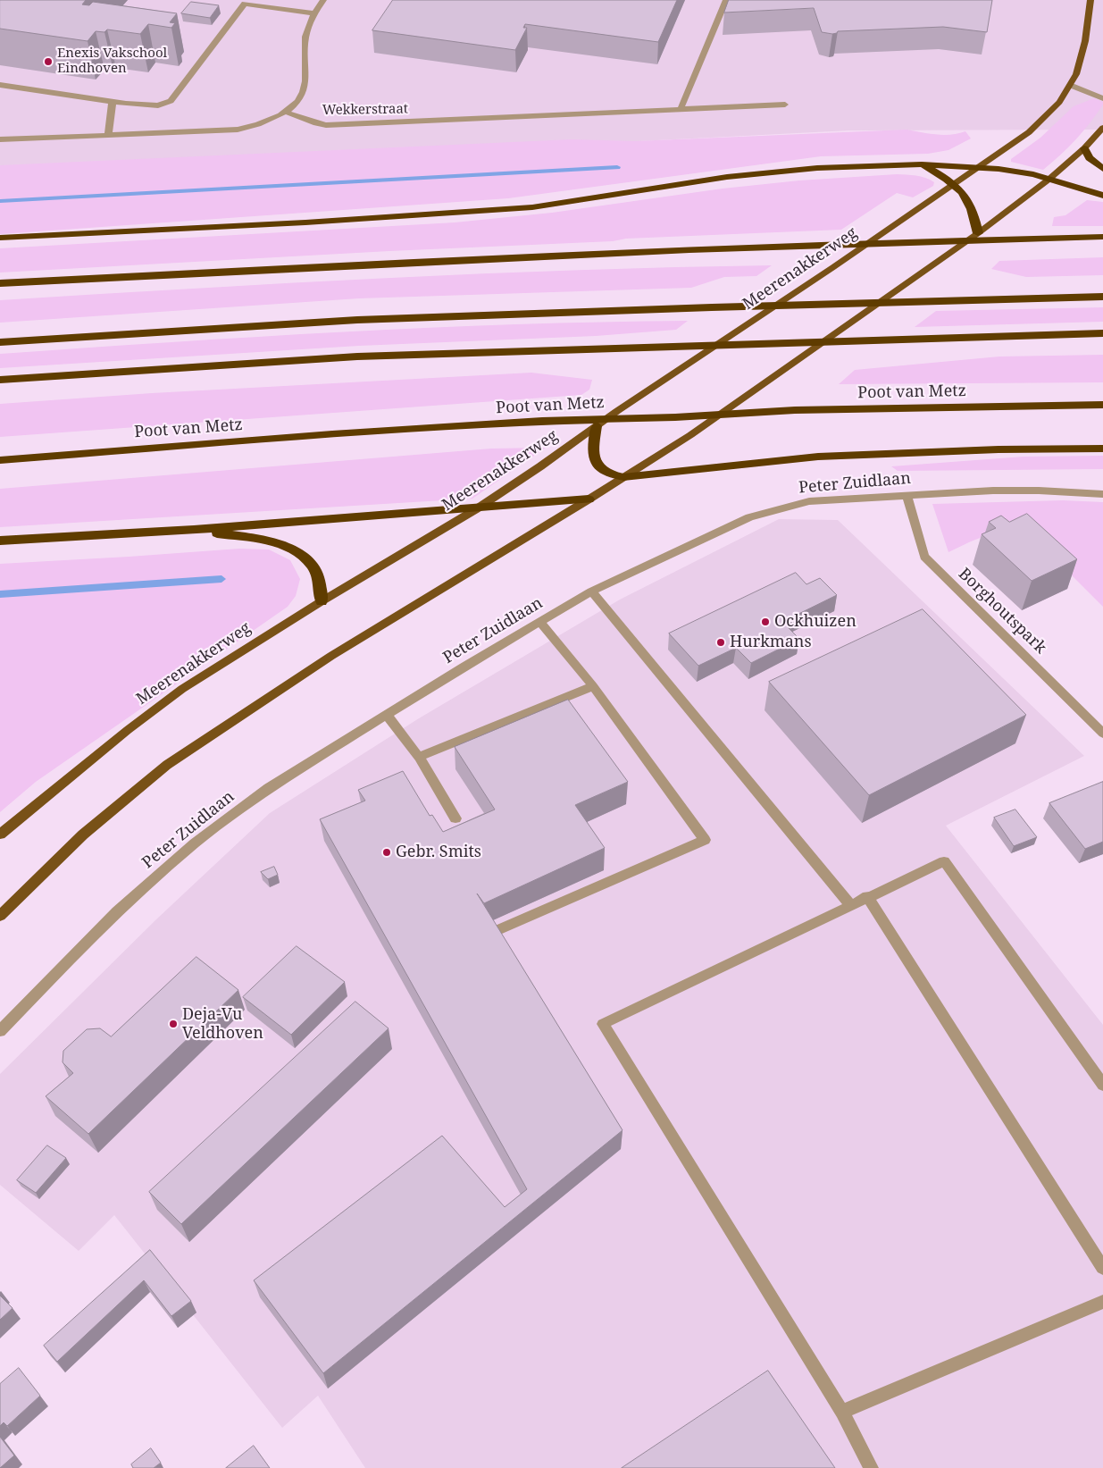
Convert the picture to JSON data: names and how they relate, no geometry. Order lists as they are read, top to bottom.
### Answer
{
  "streets": {
    "highway": ["Poot van Metz"],
    "main road": ["Meerenakkerweg"],
    "street": ["Wekkerstraat", "Peter Zuidlaan", "Borghoutspark"]
  },
  "crossings": [
    ["Peter Zuidlaan", "Borghoutspark"]
  ],
  "places": [
    "Enexis Vakschool Eindhoven",
    "Ockhuizen",
    "Hurkmans",
    "Gebr. Smits",
    "Deja-Vu Veldhoven"
  ]
}
